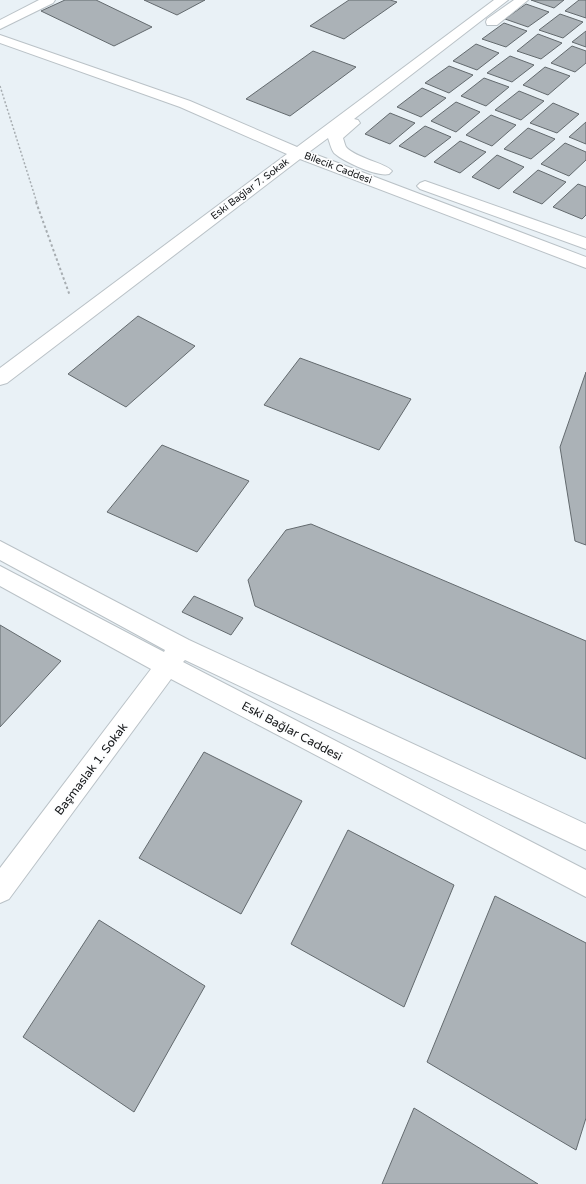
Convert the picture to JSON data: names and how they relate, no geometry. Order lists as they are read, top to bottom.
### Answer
{
  "streets": {
    "street": [
      "Bilecik Caddesi",
      "Eski Bağlar 7. Sokak",
      "Eski Bağlar Caddesi",
      "Başmaslak 1. Sokak"
    ]
  },
  "crossings": [
    ["Bilecik Caddesi", "Eski Bağlar 7. Sokak"],
    ["Eski Bağlar Caddesi", "Başmaslak 1. Sokak"]
  ]
}
